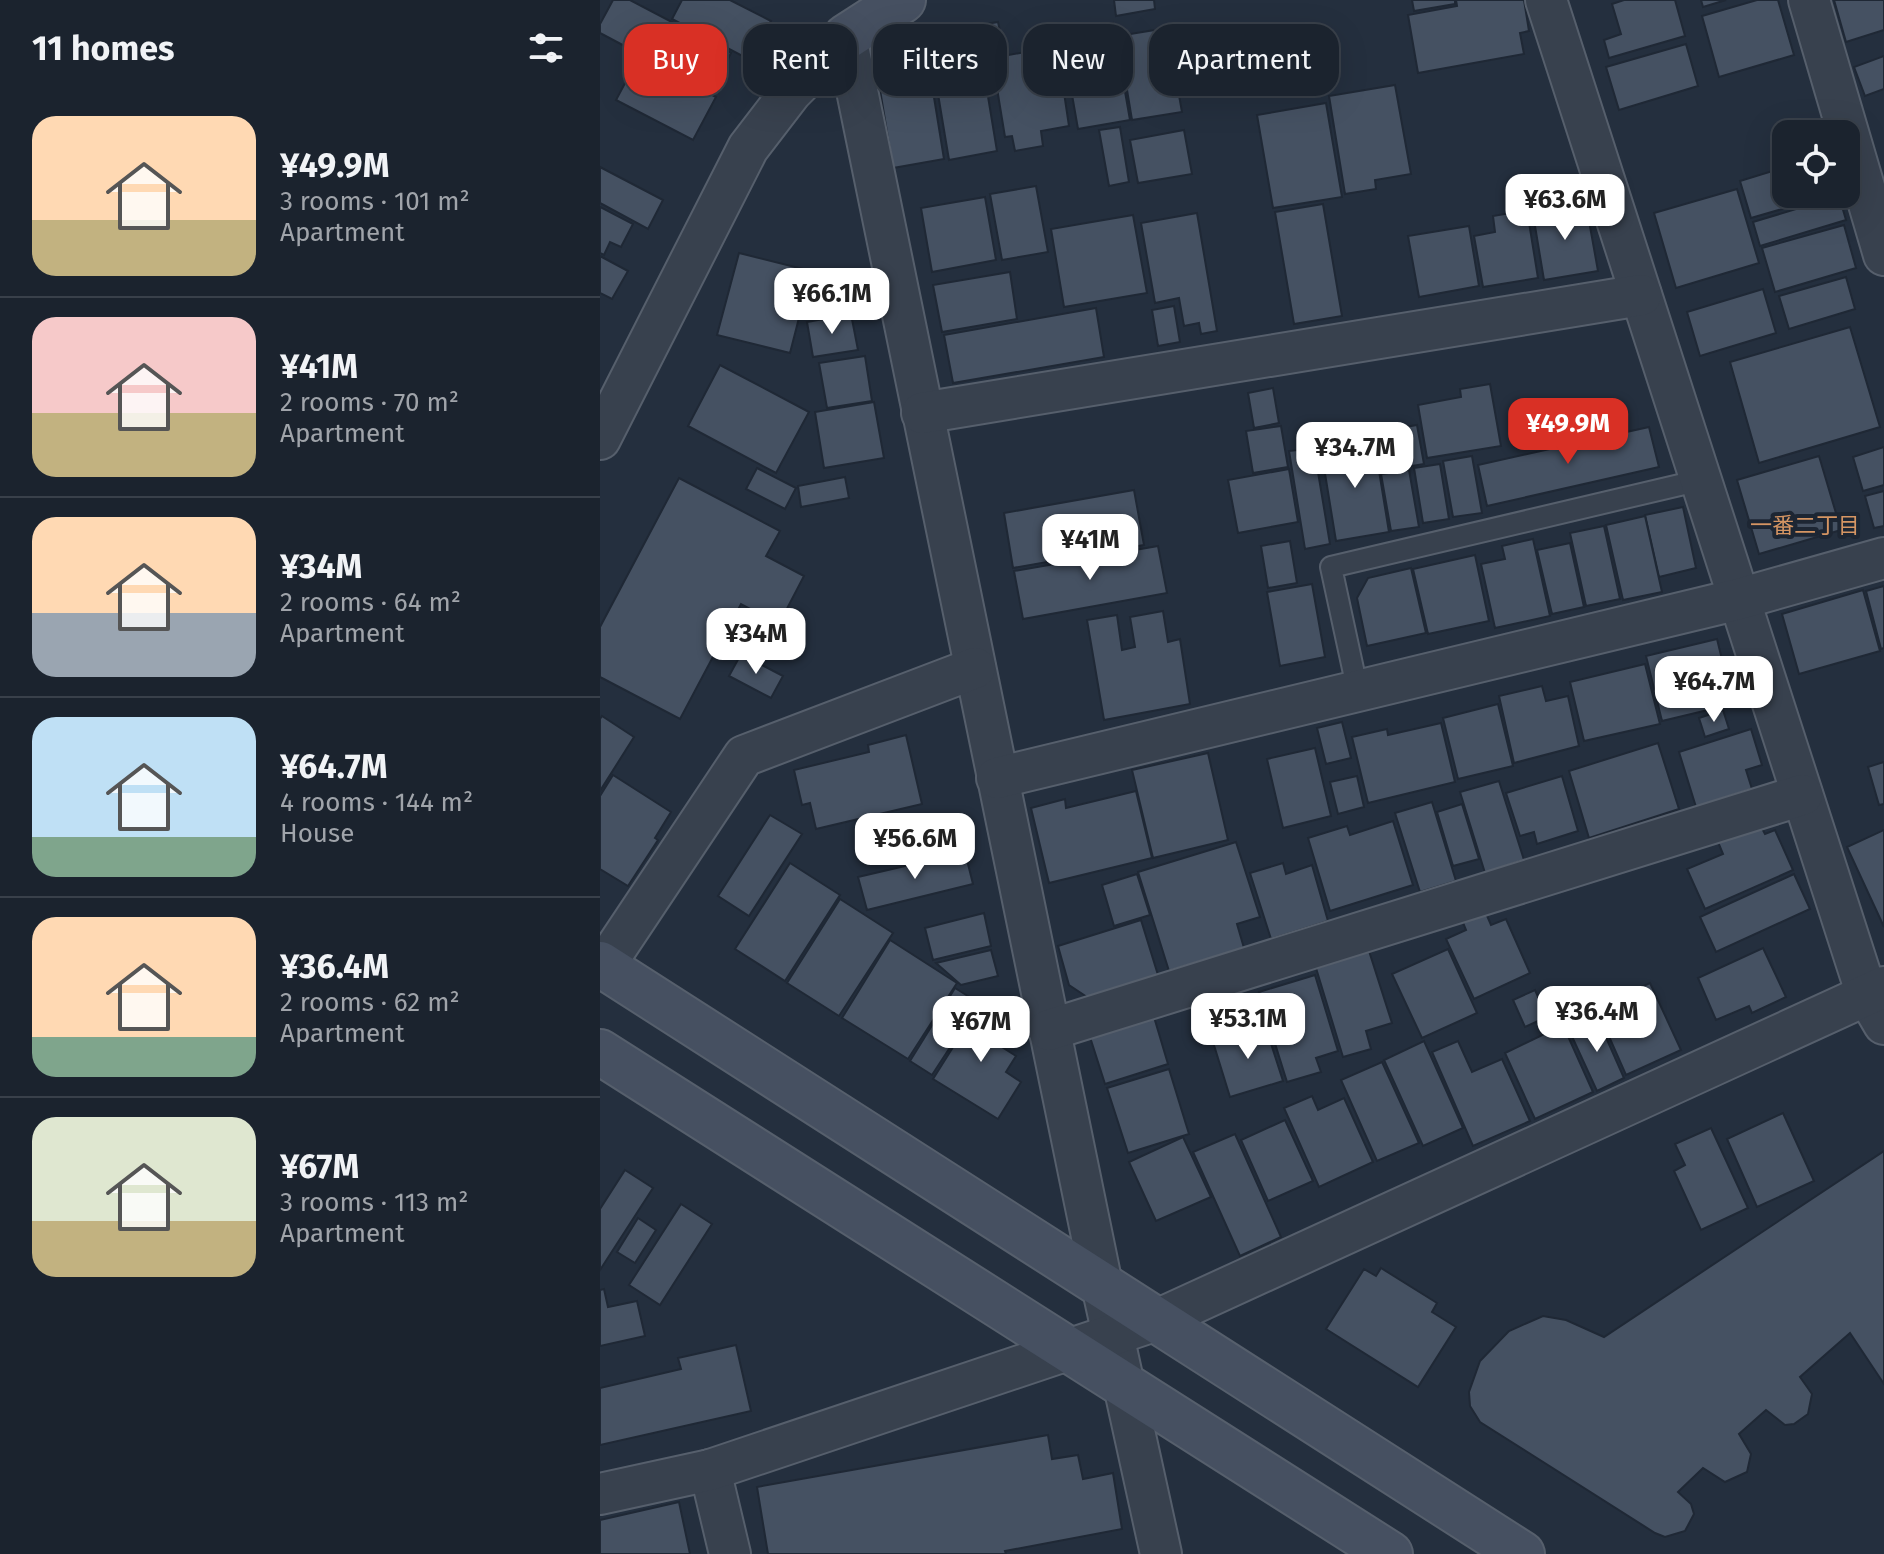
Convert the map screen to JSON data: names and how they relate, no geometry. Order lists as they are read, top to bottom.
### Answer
{
  "districts": ["一番二丁目"],
  "page": {
    "heading": "11 homes",
    "chip": [
      "Buy",
      "Rent",
      "Filters",
      "New",
      "Apartment"
    ],
    "list": [
      {
        "name": "¥49.9M",
        "note": "3 rooms · 101 m² · Apartment"
      },
      {
        "name": "¥41M",
        "note": "2 rooms · 70 m² · Apartment"
      },
      {
        "name": "¥34M",
        "note": "2 rooms · 64 m² · Apartment"
      },
      {
        "name": "¥64.7M",
        "note": "4 rooms · 144 m² · House"
      },
      {
        "name": "¥36.4M",
        "note": "2 rooms · 62 m² · Apartment"
      },
      {
        "name": "¥67M",
        "note": "3 rooms · 113 m² · Apartment"
      }
    ],
    "price": [
      "¥63.6M",
      "¥66.1M",
      "¥49.9M",
      "¥34.7M",
      "¥41M",
      "¥34M",
      "¥64.7M",
      "¥56.6M",
      "¥36.4M",
      "¥53.1M",
      "¥67M"
    ]
  }
}
